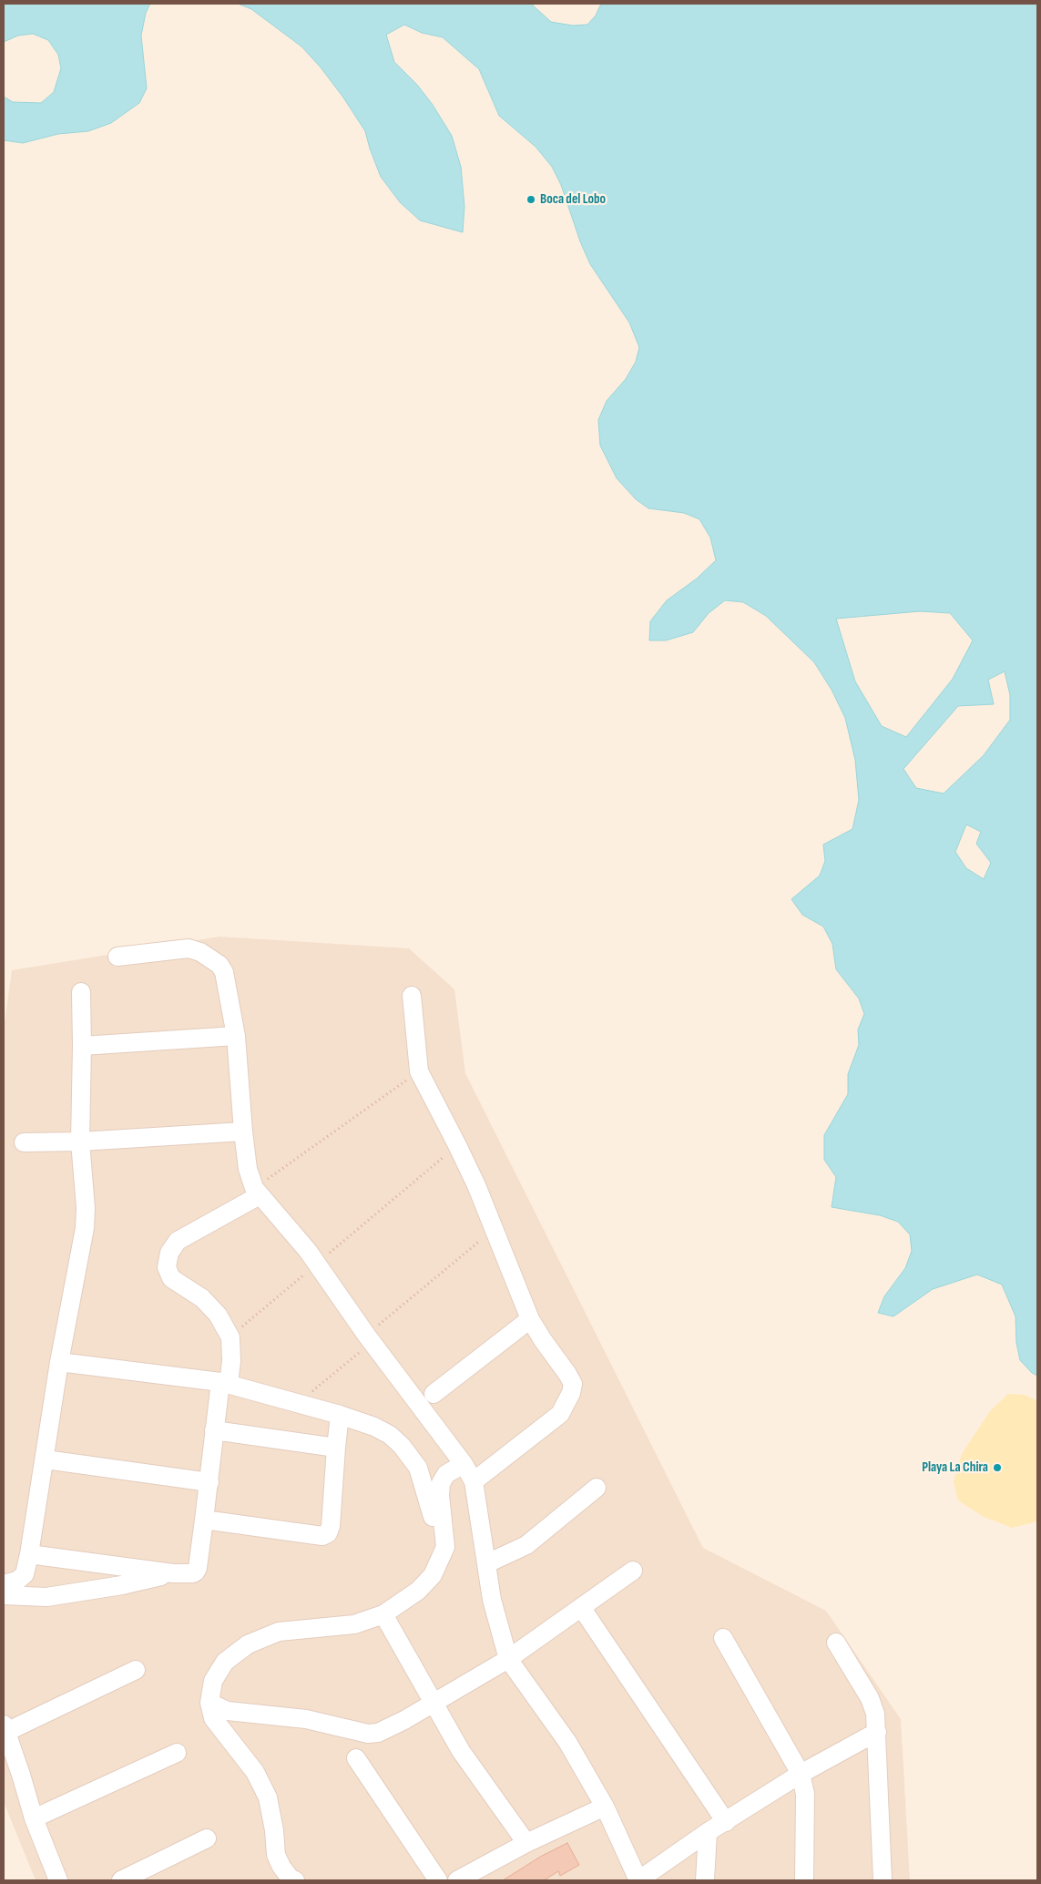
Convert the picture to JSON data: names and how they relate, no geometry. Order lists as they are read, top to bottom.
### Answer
{
  "places": ["Boca del Lobo", "Playa La Chira"]
}
